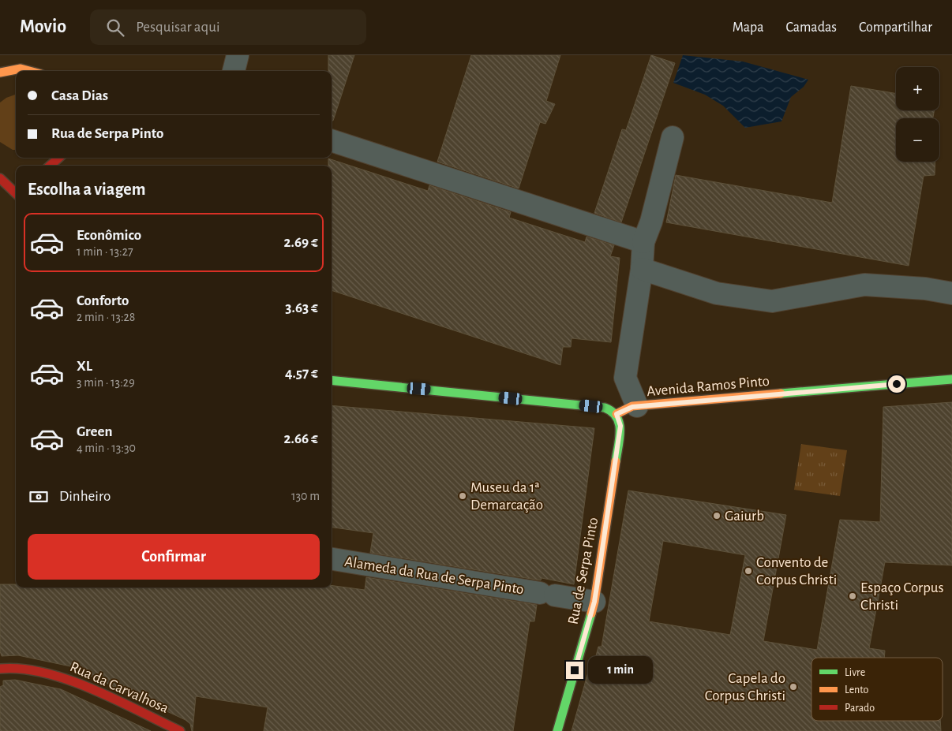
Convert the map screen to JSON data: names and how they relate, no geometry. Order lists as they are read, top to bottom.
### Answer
{
  "streets": {
    "street": [
      "Avenida Ramos Pinto",
      "Rua de Serpa Pinto",
      "Alameda da Rua de Serpa Pinto",
      "Rua da Carvalhosa"
    ]
  },
  "crossings": [
    ["Avenida Ramos Pinto", "Rua de Serpa Pinto"],
    ["Rua de Serpa Pinto", "Alameda da Rua de Serpa Pinto"]
  ],
  "places": [
    "Museu da 1ª Demarcação",
    "Gaiurb",
    "Convento de Corpus Christi",
    "Espaço Corpus Christi",
    "Capela do Corpus Christi"
  ],
  "legend": ["Livre", "Lento", "Parado"],
  "page": {
    "header": "Movio",
    "search": "Pesquisar aqui",
    "nav": ["Mapa", "Camadas", "Compartilhar"],
    "map_buttons": ["+", "−"],
    "banner": ["Casa Dias", "Rua de Serpa Pinto"],
    "heading": "Escolha a viagem",
    "list": [
      {
        "name": "Econômico",
        "note": "1 min · 13:27",
        "value": "2.69 €"
      },
      {
        "name": "Conforto",
        "note": "2 min · 13:28",
        "value": "3.63 €"
      },
      {
        "name": "XL",
        "note": "3 min · 13:29",
        "value": "4.57 €"
      },
      {
        "name": "Green",
        "note": "4 min · 13:30",
        "value": "2.66 €"
      }
    ],
    "pay": ["Dinheiro", "130 m"],
    "buttons": "Confirmar",
    "bubble": "1 min"
  }
}
